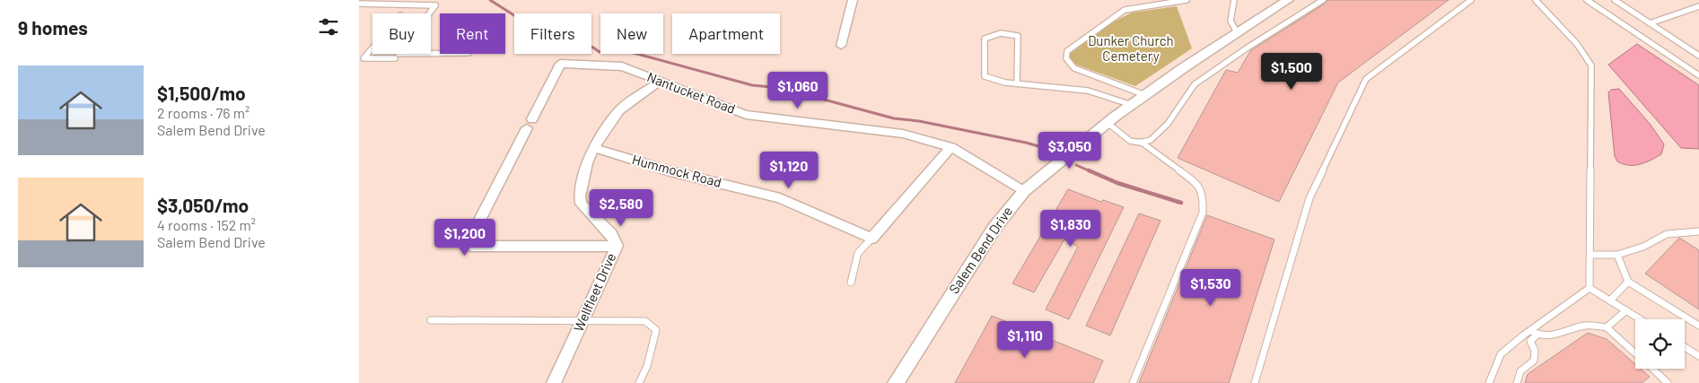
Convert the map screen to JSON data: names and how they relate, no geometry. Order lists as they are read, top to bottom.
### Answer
{
  "streets": {
    "street": [
      "Nantucket Road",
      "Hummock Road",
      "Salem Bend Drive",
      "Wellfleet Drive"
    ]
  },
  "crossings": [
    ["Nantucket Road", "Salem Bend Drive"],
    ["Nantucket Road", "Wellfleet Drive"],
    ["Hummock Road", "Wellfleet Drive"]
  ],
  "parks": ["Dunker Church Cemetery"],
  "page": {
    "heading": "9 homes",
    "chip": [
      "Buy",
      "Rent",
      "Filters",
      "New",
      "Apartment"
    ],
    "price": [
      "$1,500",
      "$1,060",
      "$3,050",
      "$1,120",
      "$2,580",
      "$1,830",
      "$1,200",
      "$1,530",
      "$1,110"
    ],
    "list": [
      {
        "name": "$1,500/mo",
        "note": "2 rooms · 76 m² · Salem Bend Drive"
      },
      {
        "name": "$3,050/mo",
        "note": "4 rooms · 152 m² · Salem Bend Drive"
      }
    ]
  }
}
